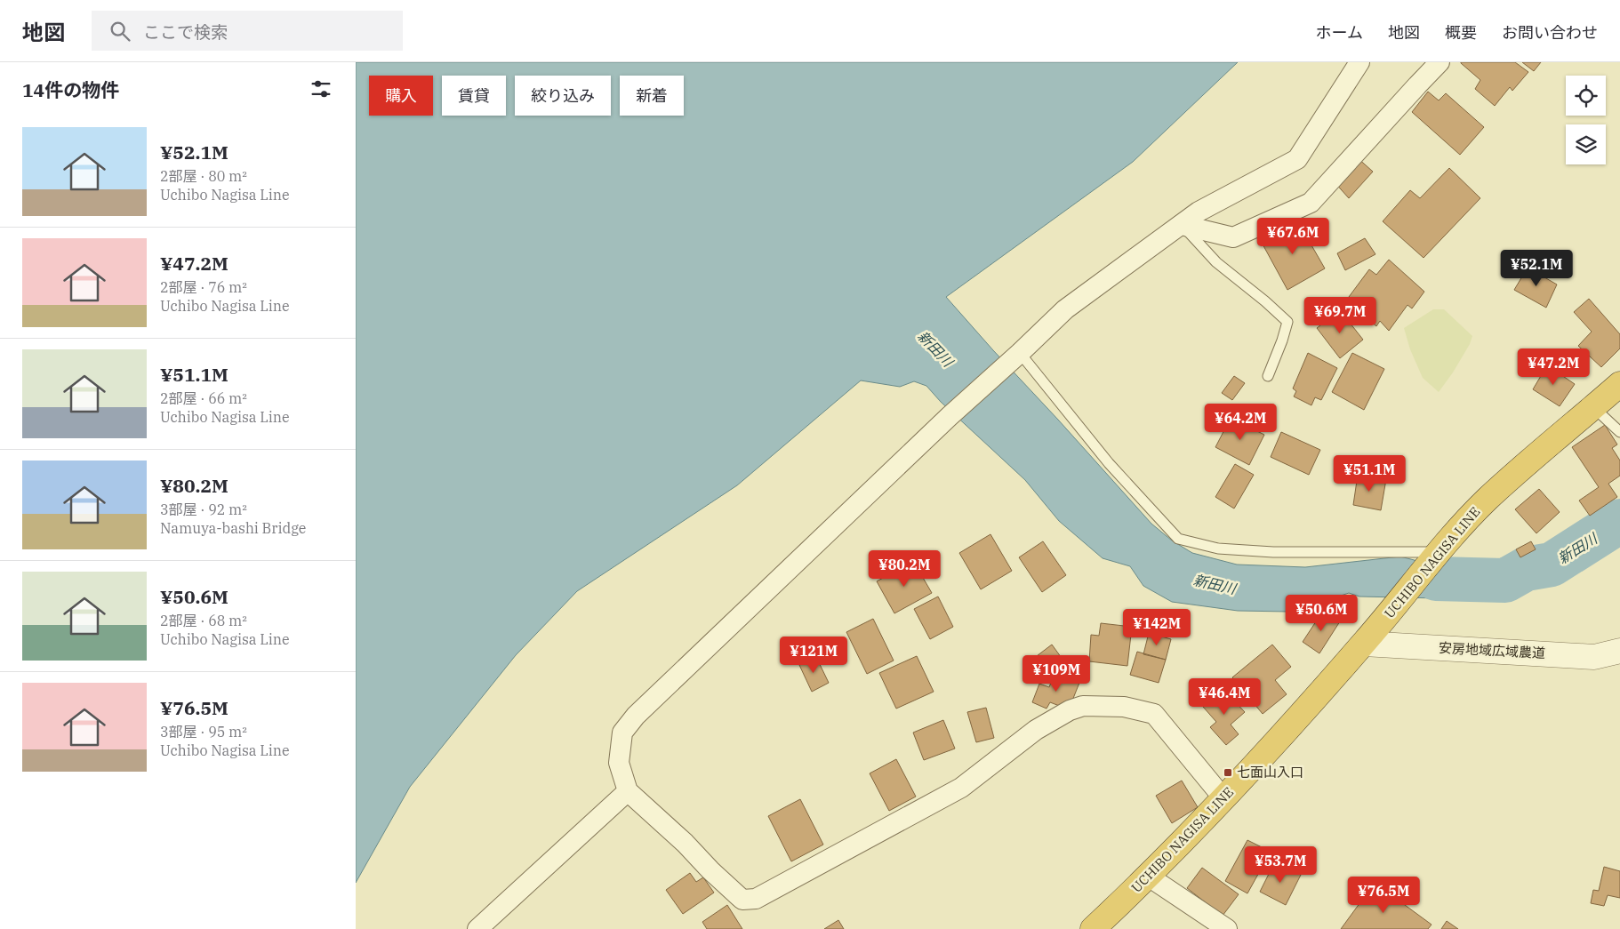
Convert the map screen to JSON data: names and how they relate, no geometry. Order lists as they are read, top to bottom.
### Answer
{
  "streets": {
    "highway": ["UCHIBO NAGISA LINE"],
    "street": ["安房地域広域農道"]
  },
  "crossings": [
    ["UCHIBO NAGISA LINE", "安房地域広域農道"]
  ],
  "water": ["新田川"],
  "places": {
    "transit": ["七面山入口"]
  },
  "page": {
    "header": "地図",
    "search": "ここで検索",
    "nav": [
      "ホーム",
      "地図",
      "概要",
      "お問い合わせ"
    ],
    "heading": "14件の物件",
    "chip": [
      "購入",
      "賃貸",
      "絞り込み",
      "新着"
    ],
    "list": [
      {
        "name": "¥52.1M",
        "note": "2部屋 · 80 m² · Uchibo Nagisa Line"
      },
      {
        "name": "¥47.2M",
        "note": "2部屋 · 76 m² · Uchibo Nagisa Line"
      },
      {
        "name": "¥51.1M",
        "note": "2部屋 · 66 m² · Uchibo Nagisa Line"
      },
      {
        "name": "¥80.2M",
        "note": "3部屋 · 92 m² · Namuya-bashi Bridge"
      },
      {
        "name": "¥50.6M",
        "note": "2部屋 · 68 m² · Uchibo Nagisa Line"
      },
      {
        "name": "¥76.5M",
        "note": "3部屋 · 95 m² · Uchibo Nagisa Line"
      }
    ],
    "price": [
      "¥67.6M",
      "¥52.1M",
      "¥69.7M",
      "¥47.2M",
      "¥64.2M",
      "¥51.1M",
      "¥80.2M",
      "¥50.6M",
      "¥142M",
      "¥121M",
      "¥109M",
      "¥46.4M",
      "¥53.7M",
      "¥76.5M"
    ]
  }
}
